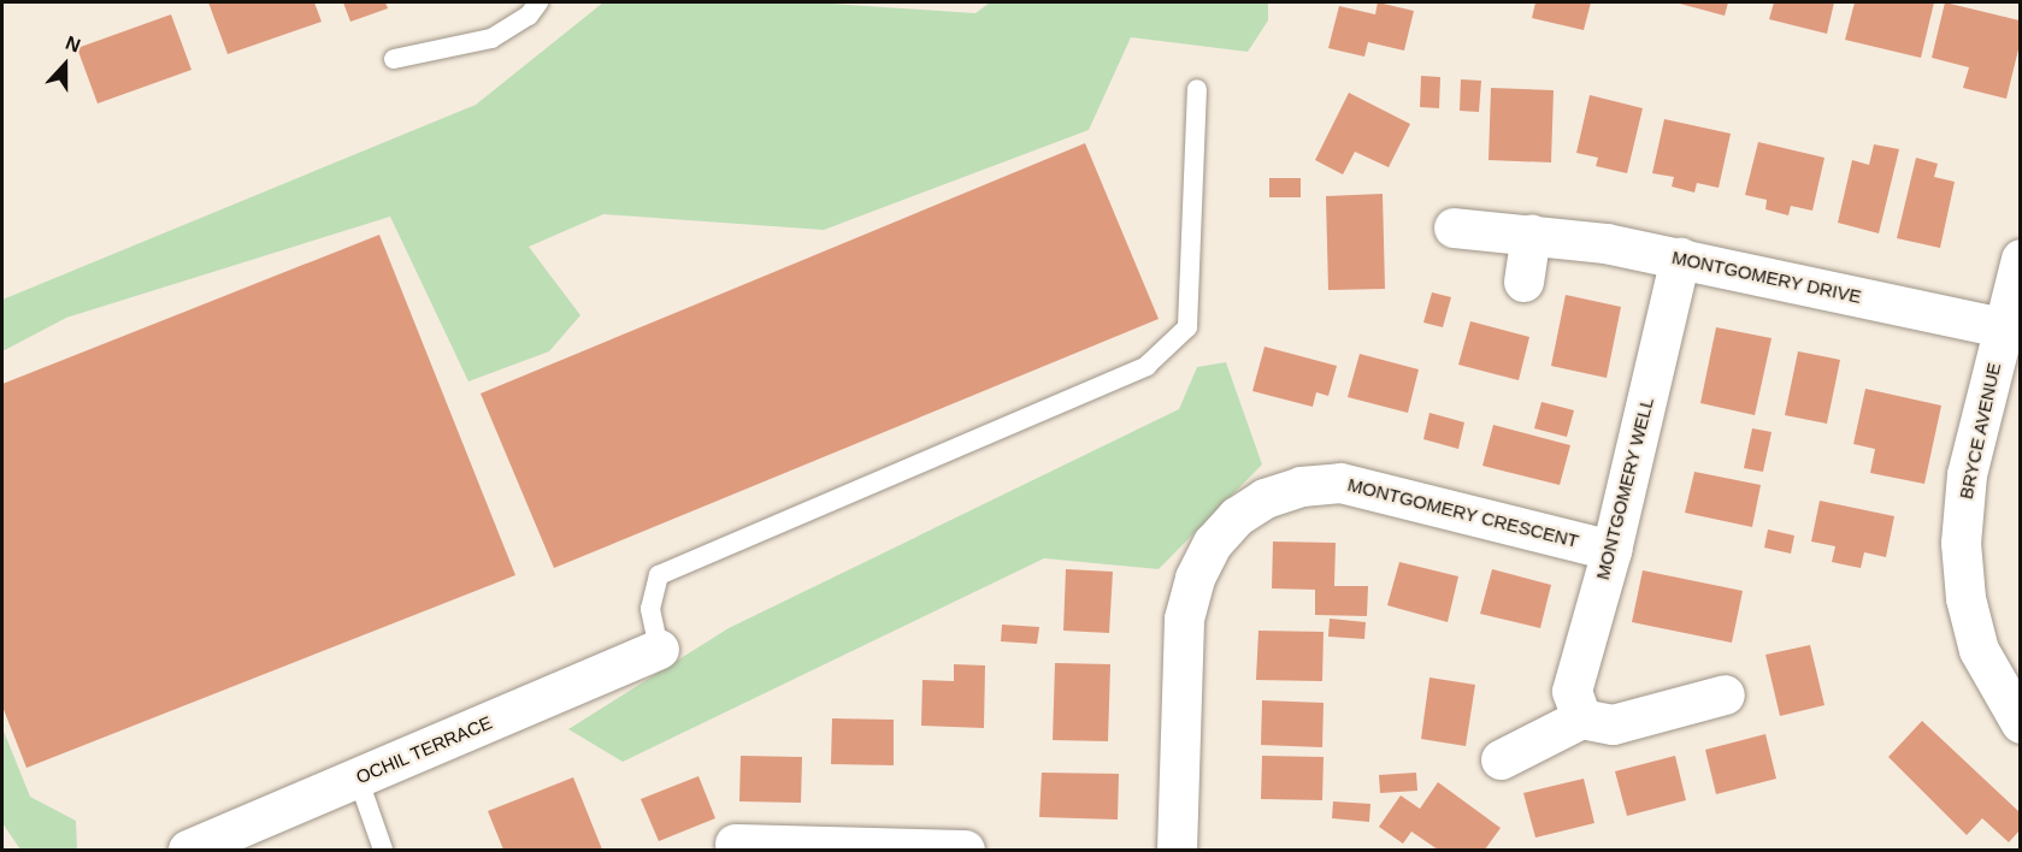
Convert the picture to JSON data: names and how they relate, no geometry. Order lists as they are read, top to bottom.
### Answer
{
  "streets": {
    "street": [
      "MONTGOMERY DRIVE",
      "BRYCE AVENUE",
      "MONTGOMERY WELL",
      "MONTGOMERY CRESCENT",
      "OCHIL TERRACE"
    ]
  },
  "crossings": [
    ["MONTGOMERY DRIVE", "BRYCE AVENUE"],
    ["MONTGOMERY DRIVE", "MONTGOMERY WELL"],
    ["MONTGOMERY WELL", "MONTGOMERY CRESCENT"]
  ],
  "north": "top"
}
